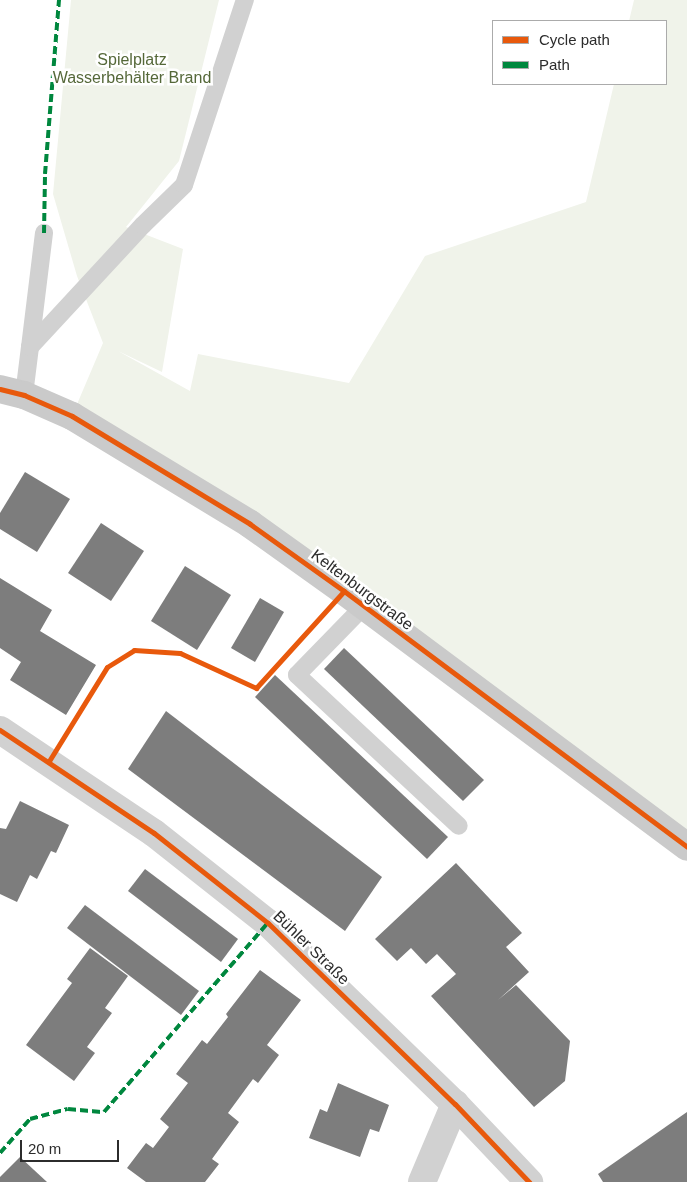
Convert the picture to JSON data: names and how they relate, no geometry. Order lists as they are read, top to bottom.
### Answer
{
  "streets": {
    "street": ["Keltenburgstraße", "Bühler Straße"]
  },
  "parks": ["Spielplatz Wasserbehälter Brand"],
  "legend": ["Cycle path", "Path"],
  "scale_bar": "20 m"
}
